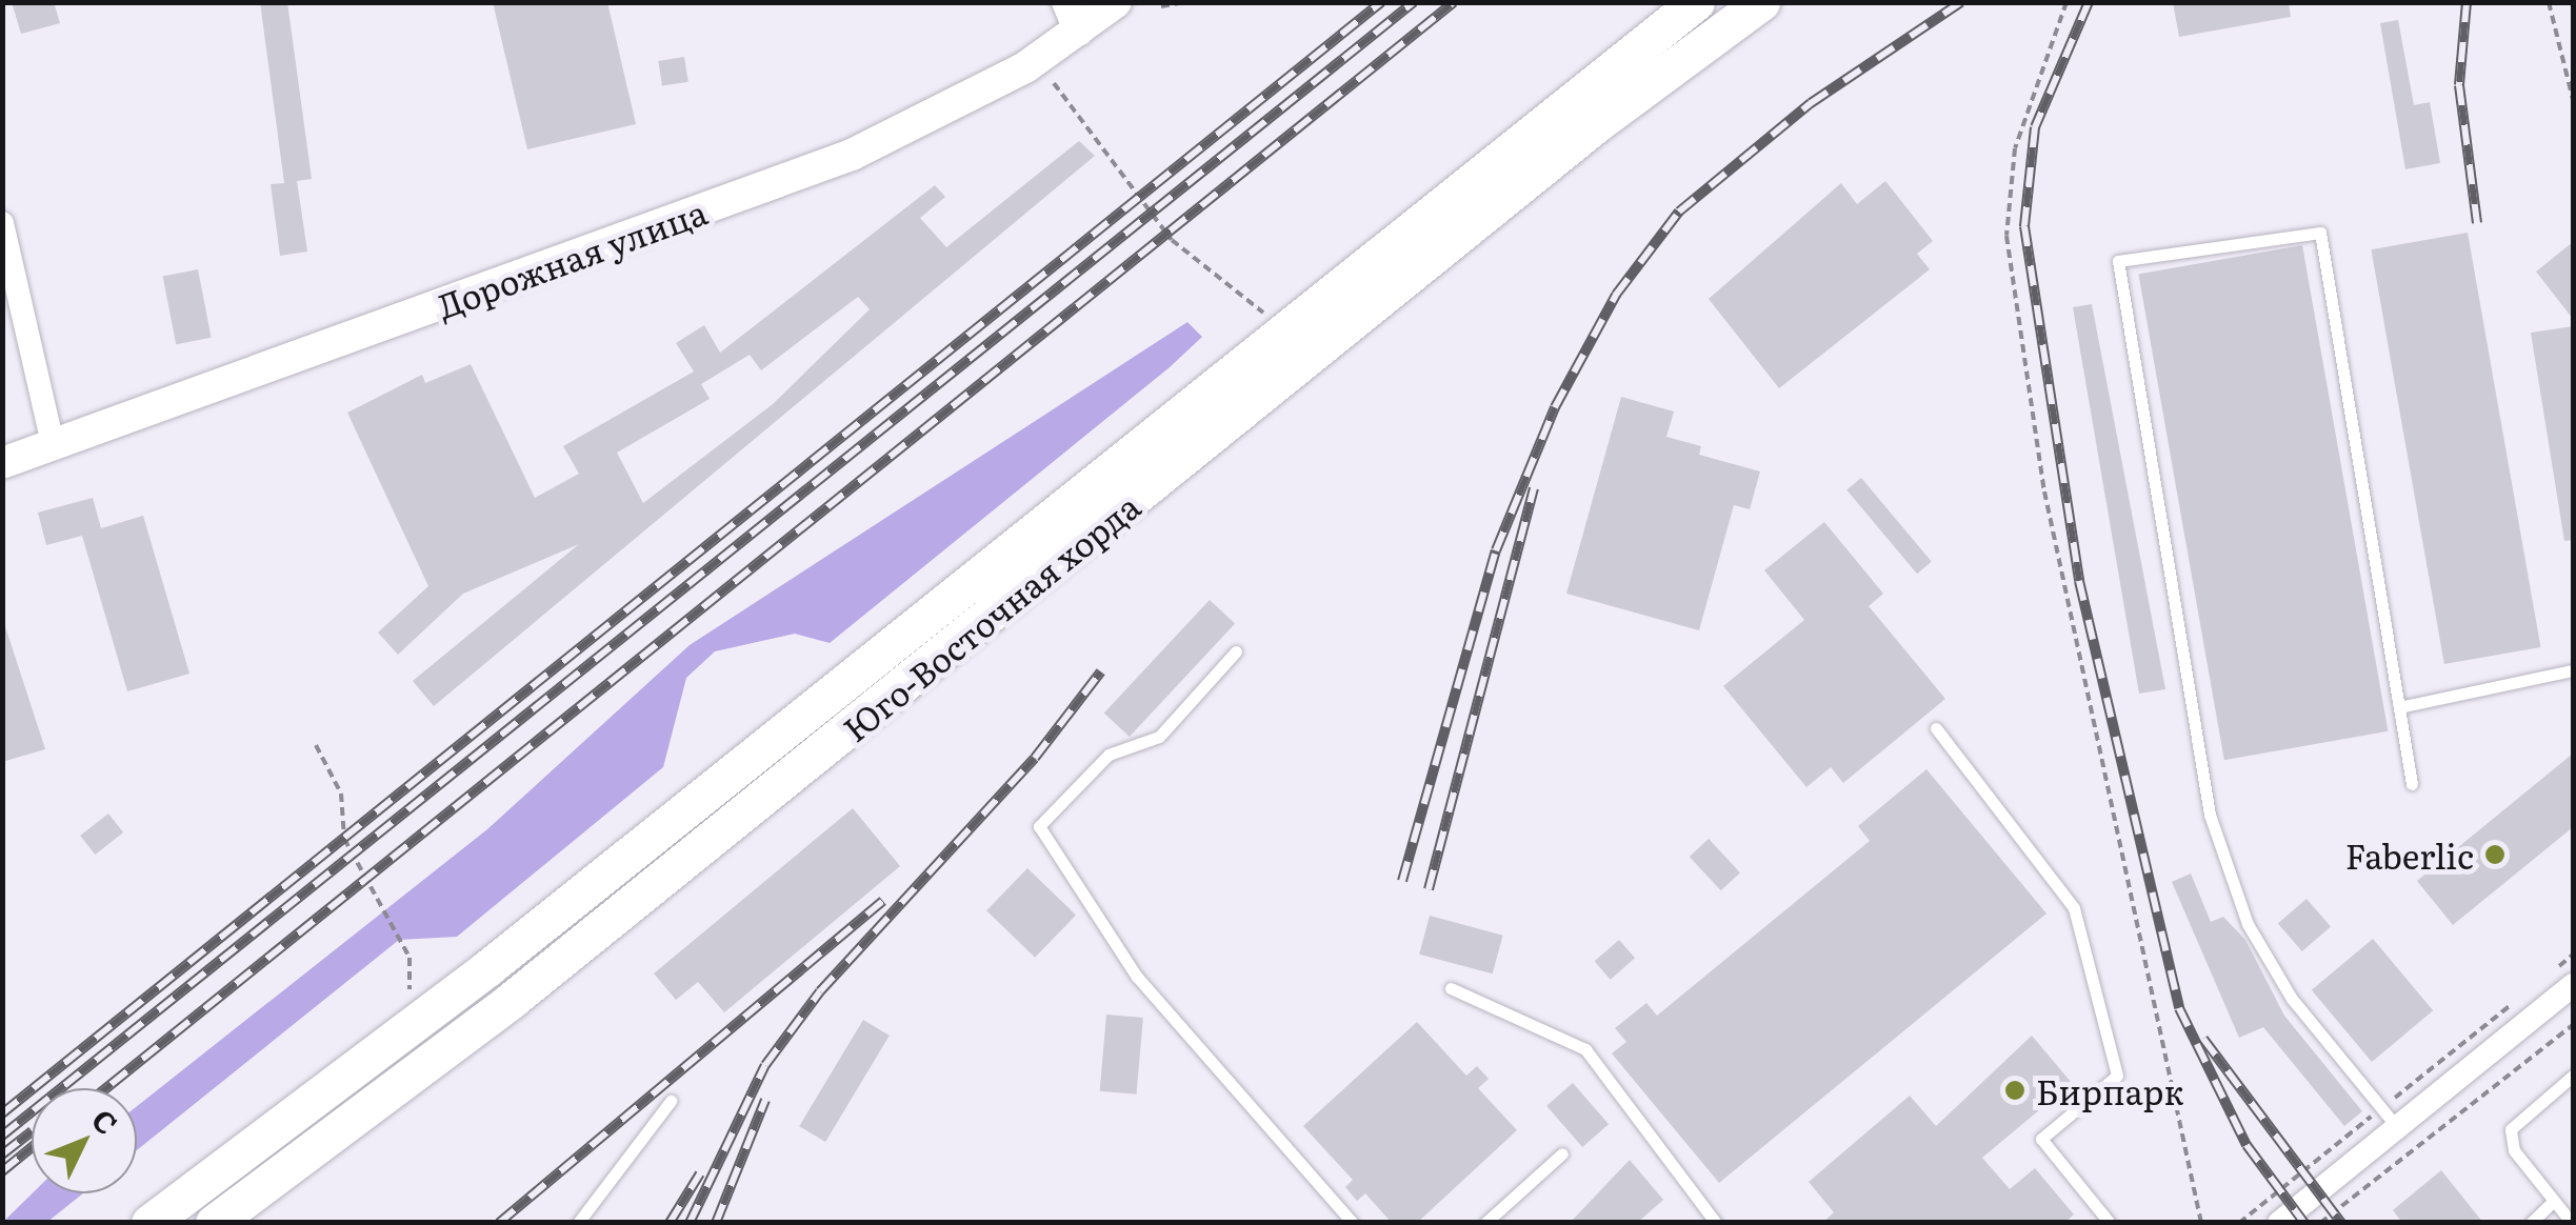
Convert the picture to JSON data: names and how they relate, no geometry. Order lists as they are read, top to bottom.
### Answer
{
  "streets": {
    "main road": ["Дорожная улица", "Юго-Восточная хорда"]
  },
  "places": ["Faberlic", "Бирпарк"],
  "north": "top right"
}
